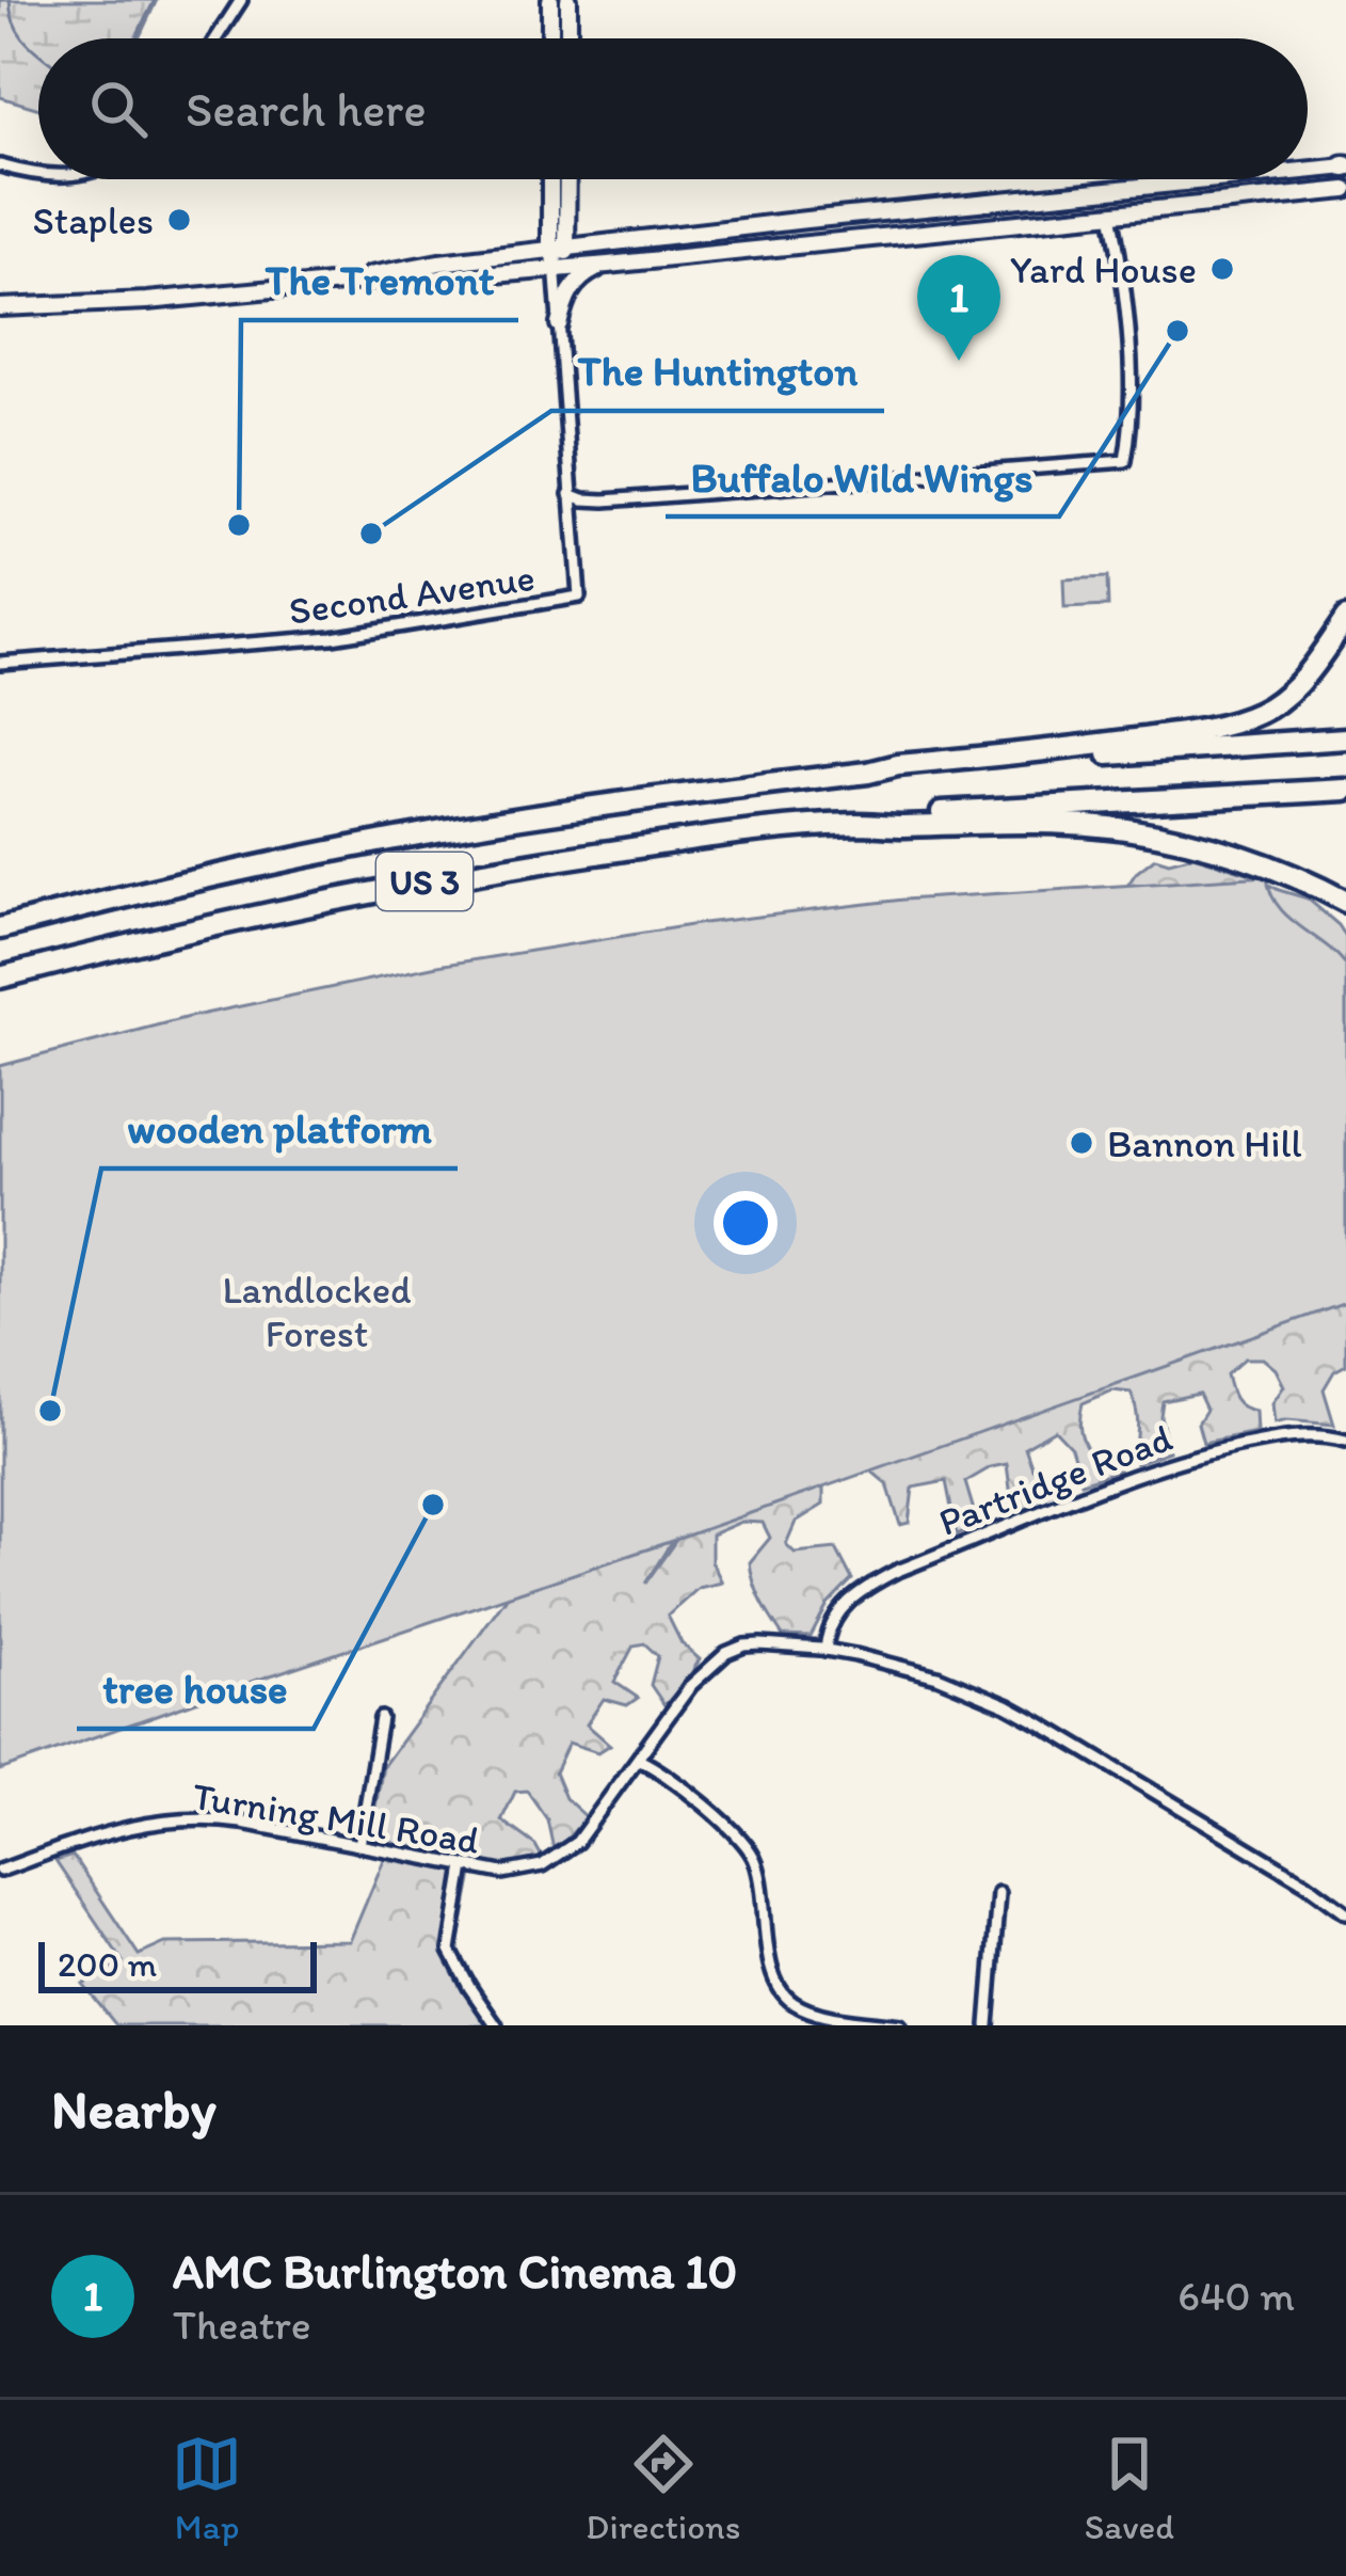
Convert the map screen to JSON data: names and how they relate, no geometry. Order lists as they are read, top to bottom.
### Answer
{
  "streets": {
    "highway": ["US 3"],
    "street": ["Second Avenue", "Partridge Road", "Turning Mill Road"]
  },
  "crossings": [
    ["Partridge Road", "Turning Mill Road"]
  ],
  "parks": ["Landlocked Forest"],
  "places": [
    "Staples",
    "Yard House",
    "Buffalo Wild Wings",
    "The Tremont",
    "The Huntington",
    "Bannon Hill",
    "wooden platform",
    "tree house"
  ],
  "scale_bar": "200 m",
  "page": {
    "search": "Search here",
    "pins": "1",
    "scale": "200 m",
    "heading": "Nearby",
    "list": [
      {
        "mark": "1",
        "name": "AMC Burlington Cinema 10",
        "note": "Theatre",
        "value": "640 m"
      }
    ],
    "nav": ["Map", "Directions", "Saved"]
  }
}
